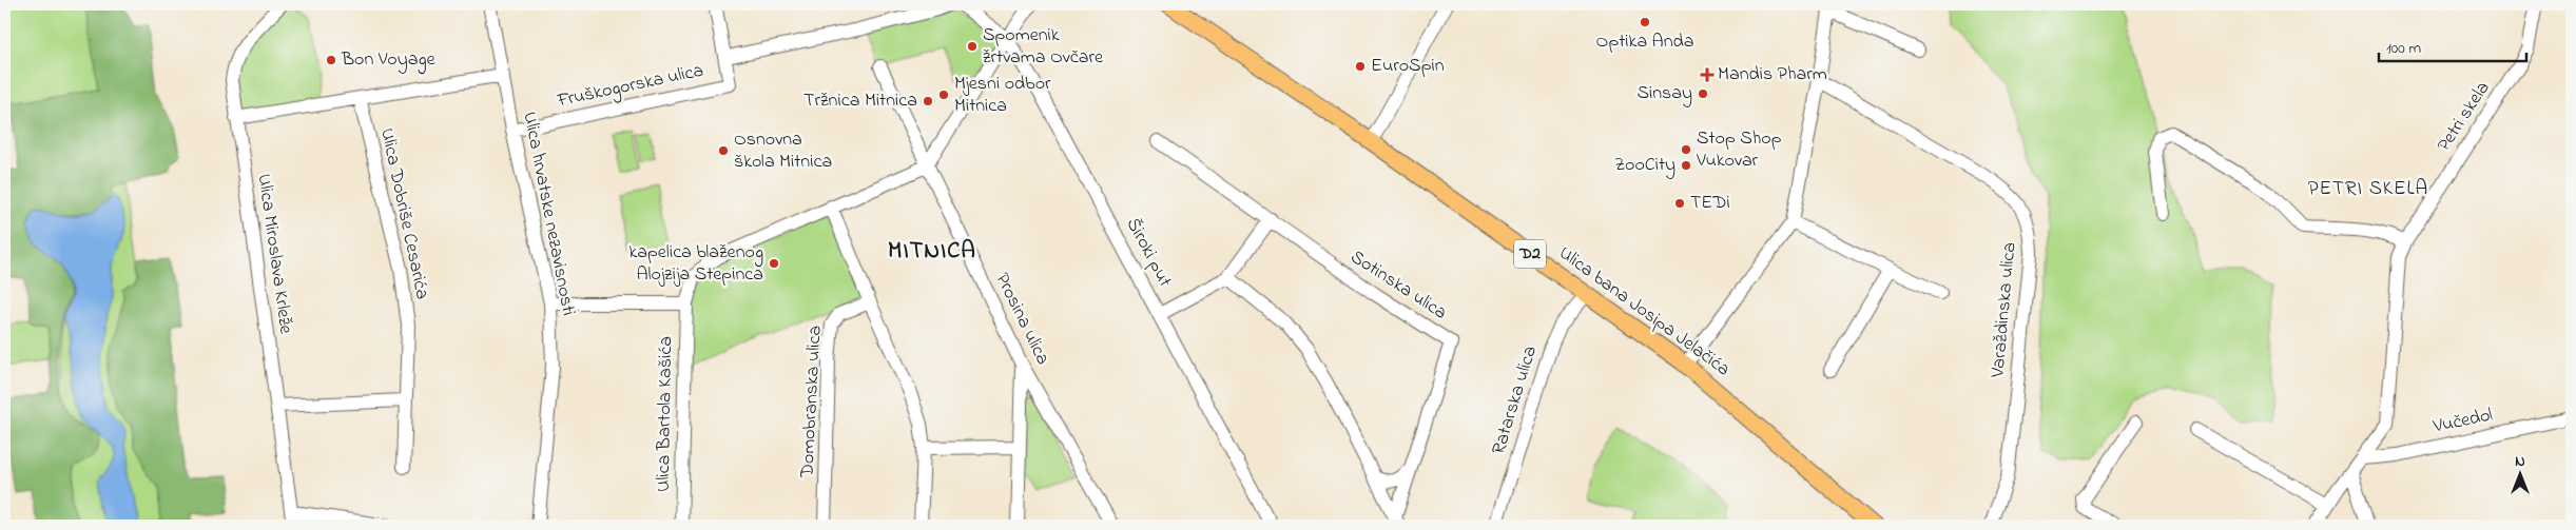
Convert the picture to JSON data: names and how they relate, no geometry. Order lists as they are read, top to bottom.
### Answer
{
  "streets": {
    "main road": ["D2", "Ulica bana Josipa Jelačića"],
    "street": [
      "Fruškogorska ulica",
      "Petri skela",
      "Ulica Dobriše Cesarića",
      "Ulica hrvatske nezavisnosti",
      "Široki put",
      "Ulica Miroslava Krleže",
      "Sotinska ulica",
      "Varaždinska ulica",
      "Prosina ulica",
      "Ratarska ulica",
      "Domobranska ulica",
      "Ulica Bartola Kašića",
      "Vučedol"
    ]
  },
  "crossings": [
    ["Fruškogorska ulica", "Ulica hrvatske nezavisnosti"],
    ["Petri skela", "Vučedol"],
    ["Ulica bana Josipa Jelačića", "Ratarska ulica"],
    ["Prosina ulica", "Ulica Bartola Kašića"]
  ],
  "districts": ["PETRI SKELA", "MITNICA"],
  "places": {
    "other": [
      "Optika Anda",
      "Spomenik žrtvama Ovčare",
      "Bon Voyage",
      "EuroSpin",
      "Sinsay",
      "Mjesni odbor Mitnica",
      "Tržnica Mitnica",
      "Stop Shop Vukovar",
      "Osnovna škola Mitnica",
      "ZooCity",
      "TEDi",
      "kapelica blaženog Alojzija Stepinca"
    ],
    "health": ["Mandis Pharm"]
  },
  "scale_bar": "100 m",
  "north": "top"
}
